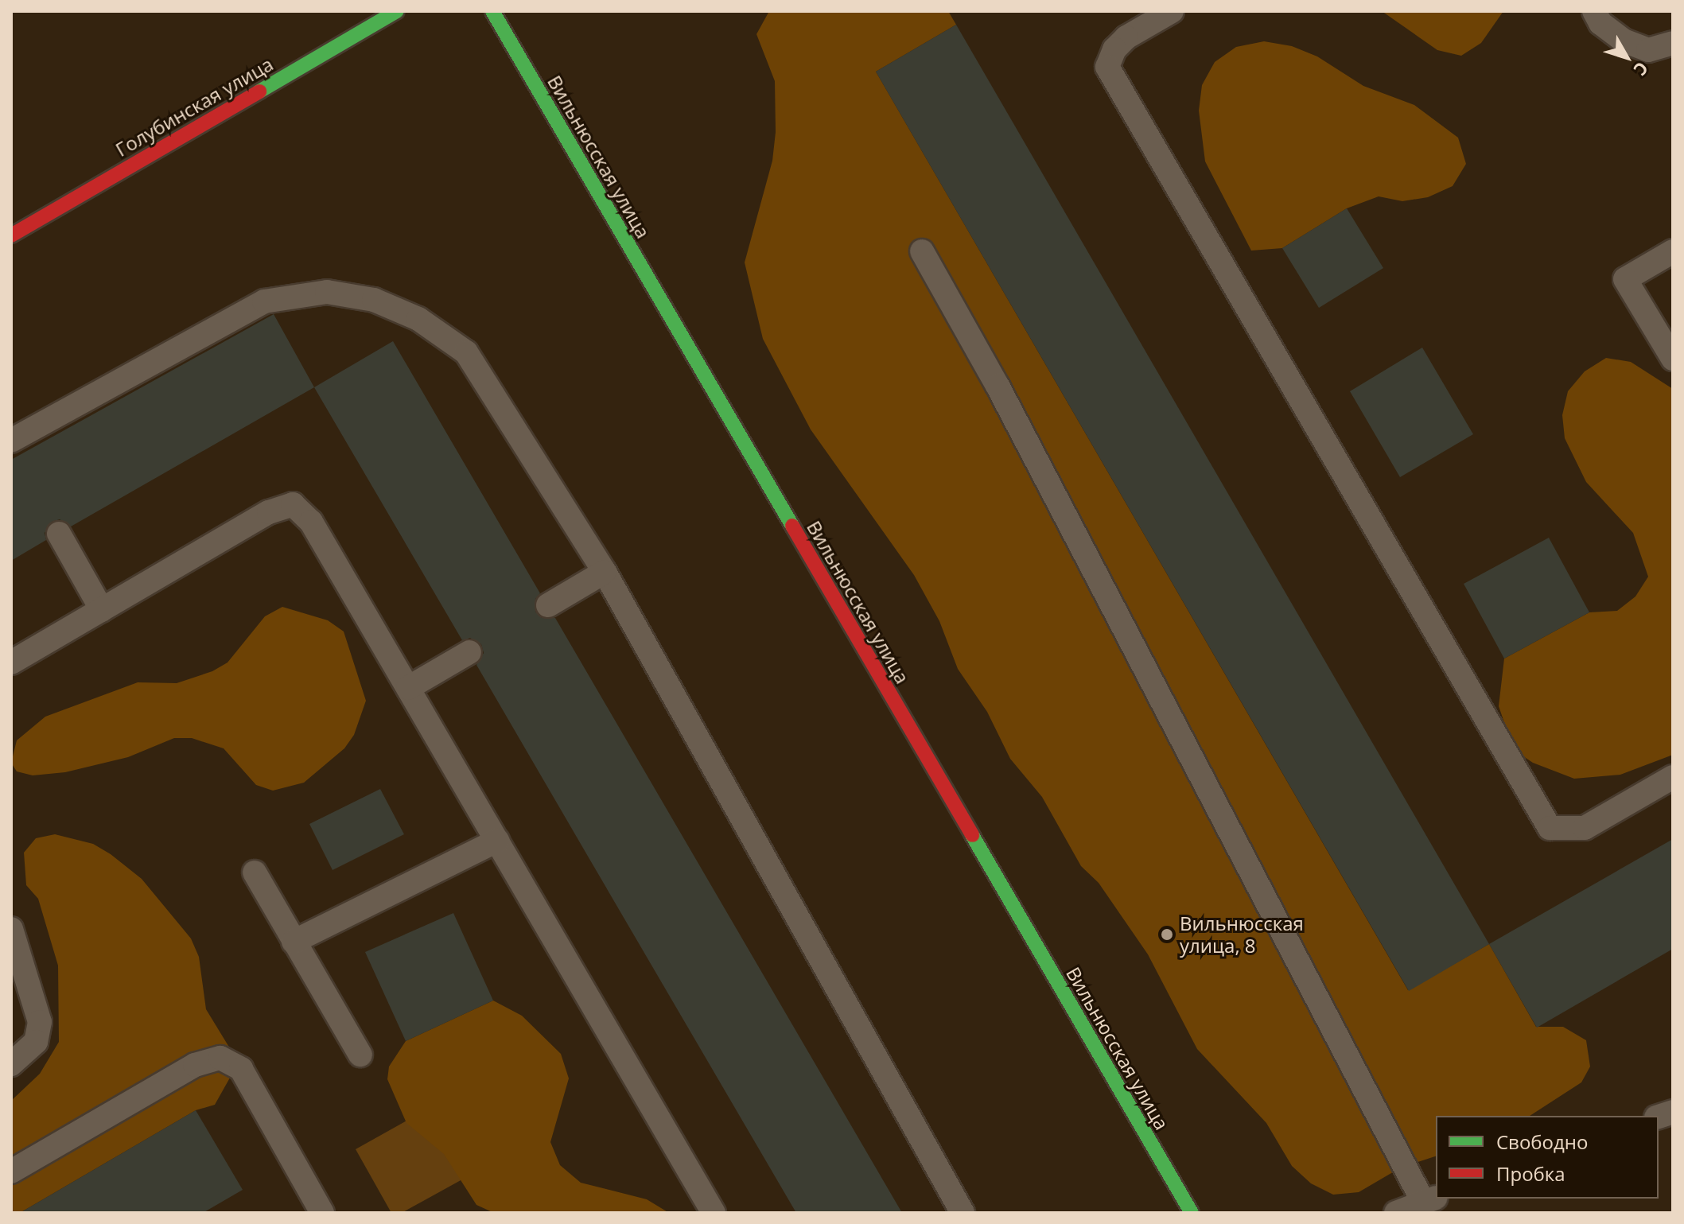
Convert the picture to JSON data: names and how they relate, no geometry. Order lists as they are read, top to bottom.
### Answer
{
  "streets": {
    "street": ["Голубинская улица", "Вильнюсская улица"]
  },
  "places": ["Вильнюсская улица, 8"],
  "legend": ["Свободно", "Пробка"],
  "north": "bottom right"
}
